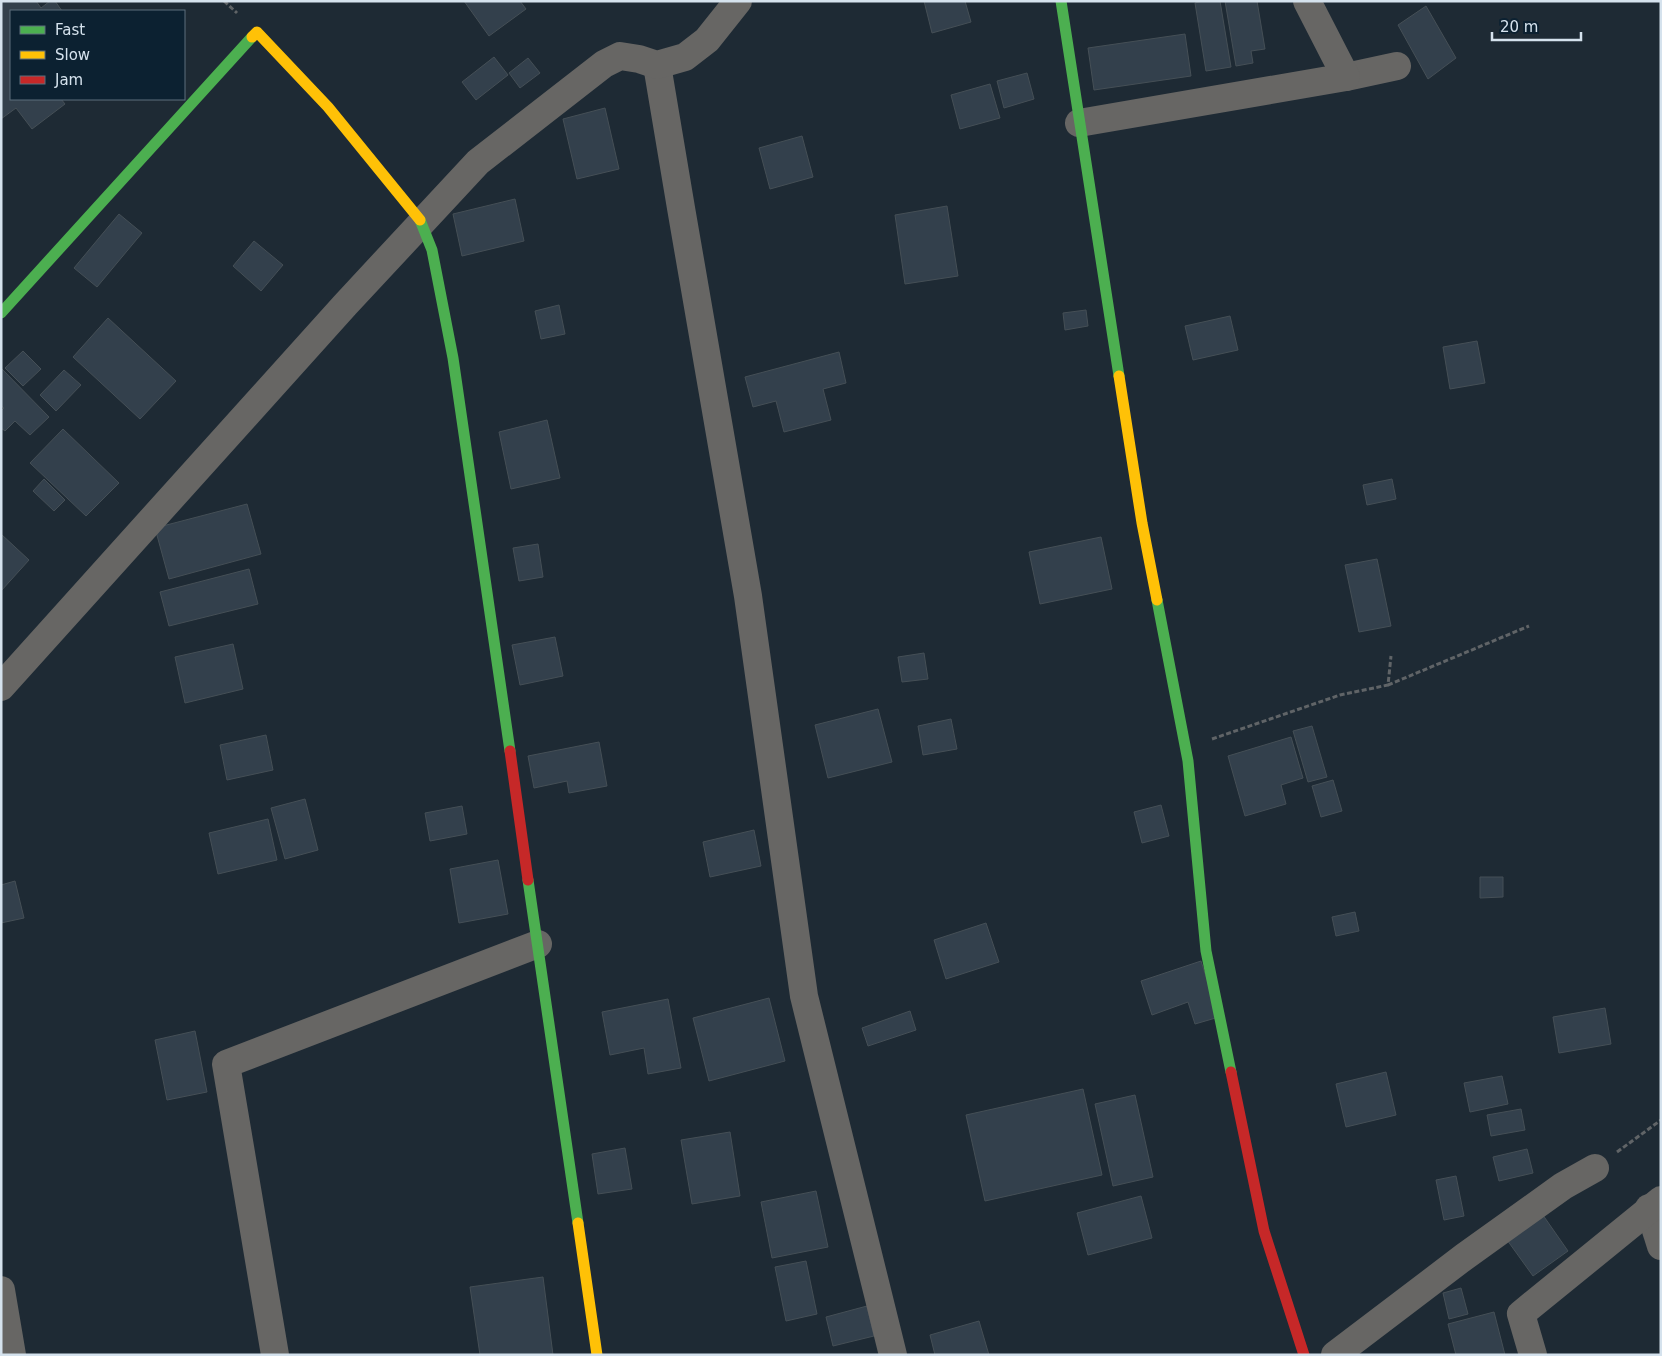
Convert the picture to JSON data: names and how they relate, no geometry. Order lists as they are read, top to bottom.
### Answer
{
  "legend": ["Fast", "Slow", "Jam"],
  "scale_bar": "20 m"
}
